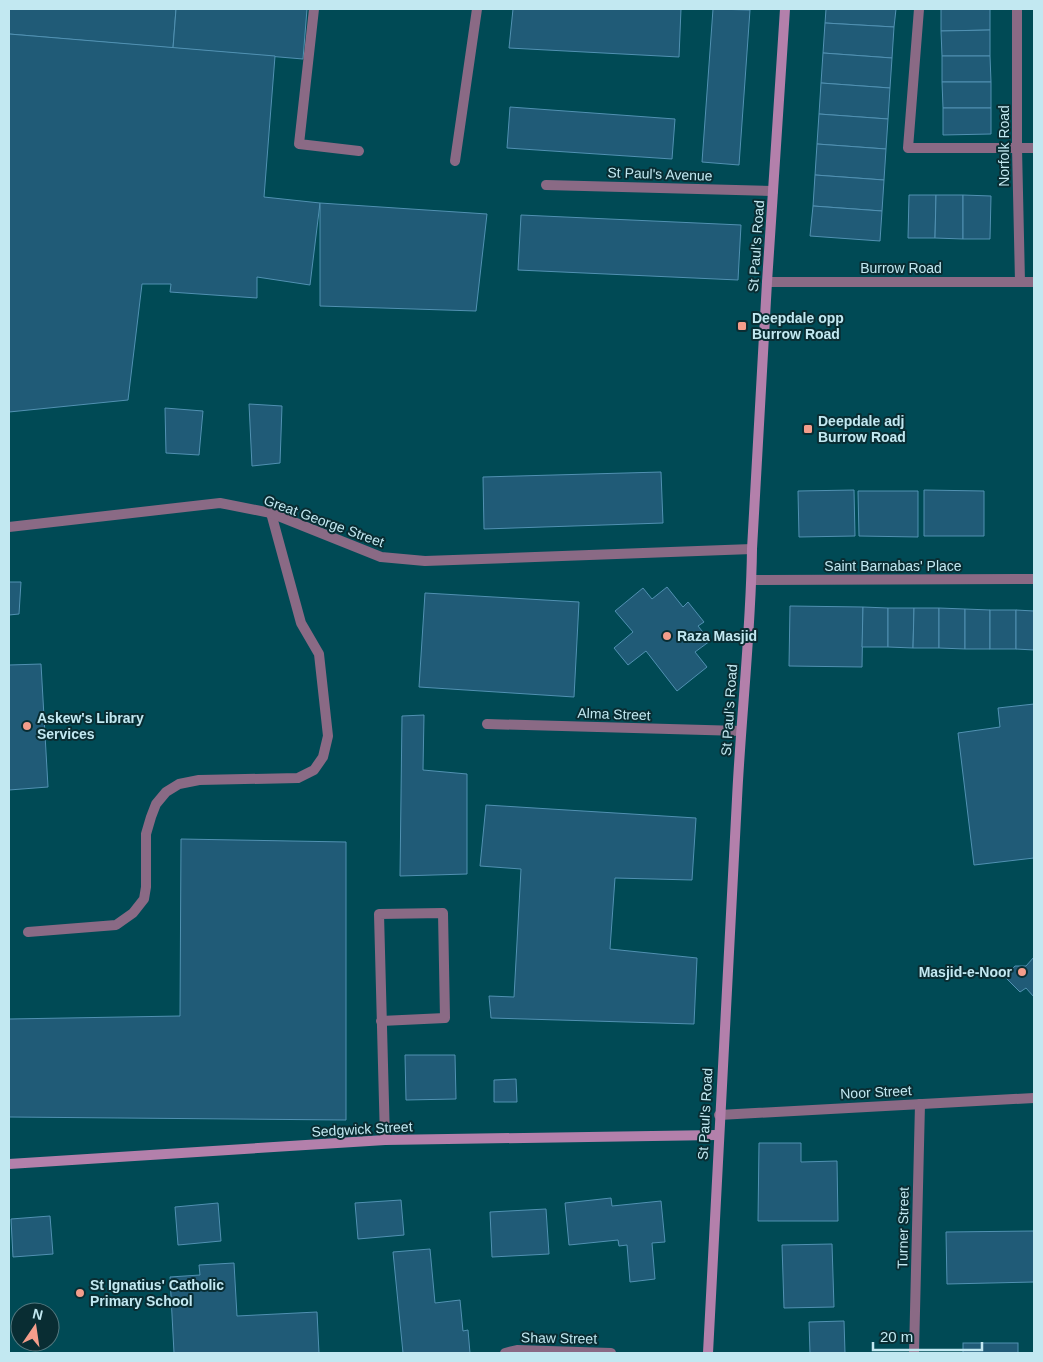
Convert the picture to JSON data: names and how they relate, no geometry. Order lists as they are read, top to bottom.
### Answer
{
  "streets": {
    "street": [
      "Norfolk Road",
      "St Paul's Avenue",
      "St Paul's Road",
      "Burrow Road",
      "Great George Street",
      "Saint Barnabas' Place",
      "Alma Street",
      "Noor Street",
      "Sedgwick Street",
      "Turner Street",
      "Shaw Street"
    ]
  },
  "crossings": [
    ["Norfolk Road", "Burrow Road"],
    ["St Paul's Avenue", "St Paul's Road"],
    ["St Paul's Road", "Burrow Road"],
    ["St Paul's Road", "Great George Street"],
    ["St Paul's Road", "Saint Barnabas' Place"],
    ["St Paul's Road", "Alma Street"],
    ["St Paul's Road", "Noor Street"],
    ["St Paul's Road", "Sedgwick Street"],
    ["Noor Street", "Turner Street"]
  ],
  "places": {
    "transit": ["Deepdale opp Burrow Road", "Deepdale adj Burrow Road"],
    "other": [
      "Raza Masjid",
      "Askew's Library Services",
      "Masjid-e-Noor",
      "St Ignatius' Catholic Primary School"
    ]
  },
  "scale_bar": "20 m",
  "north": "top"
}
